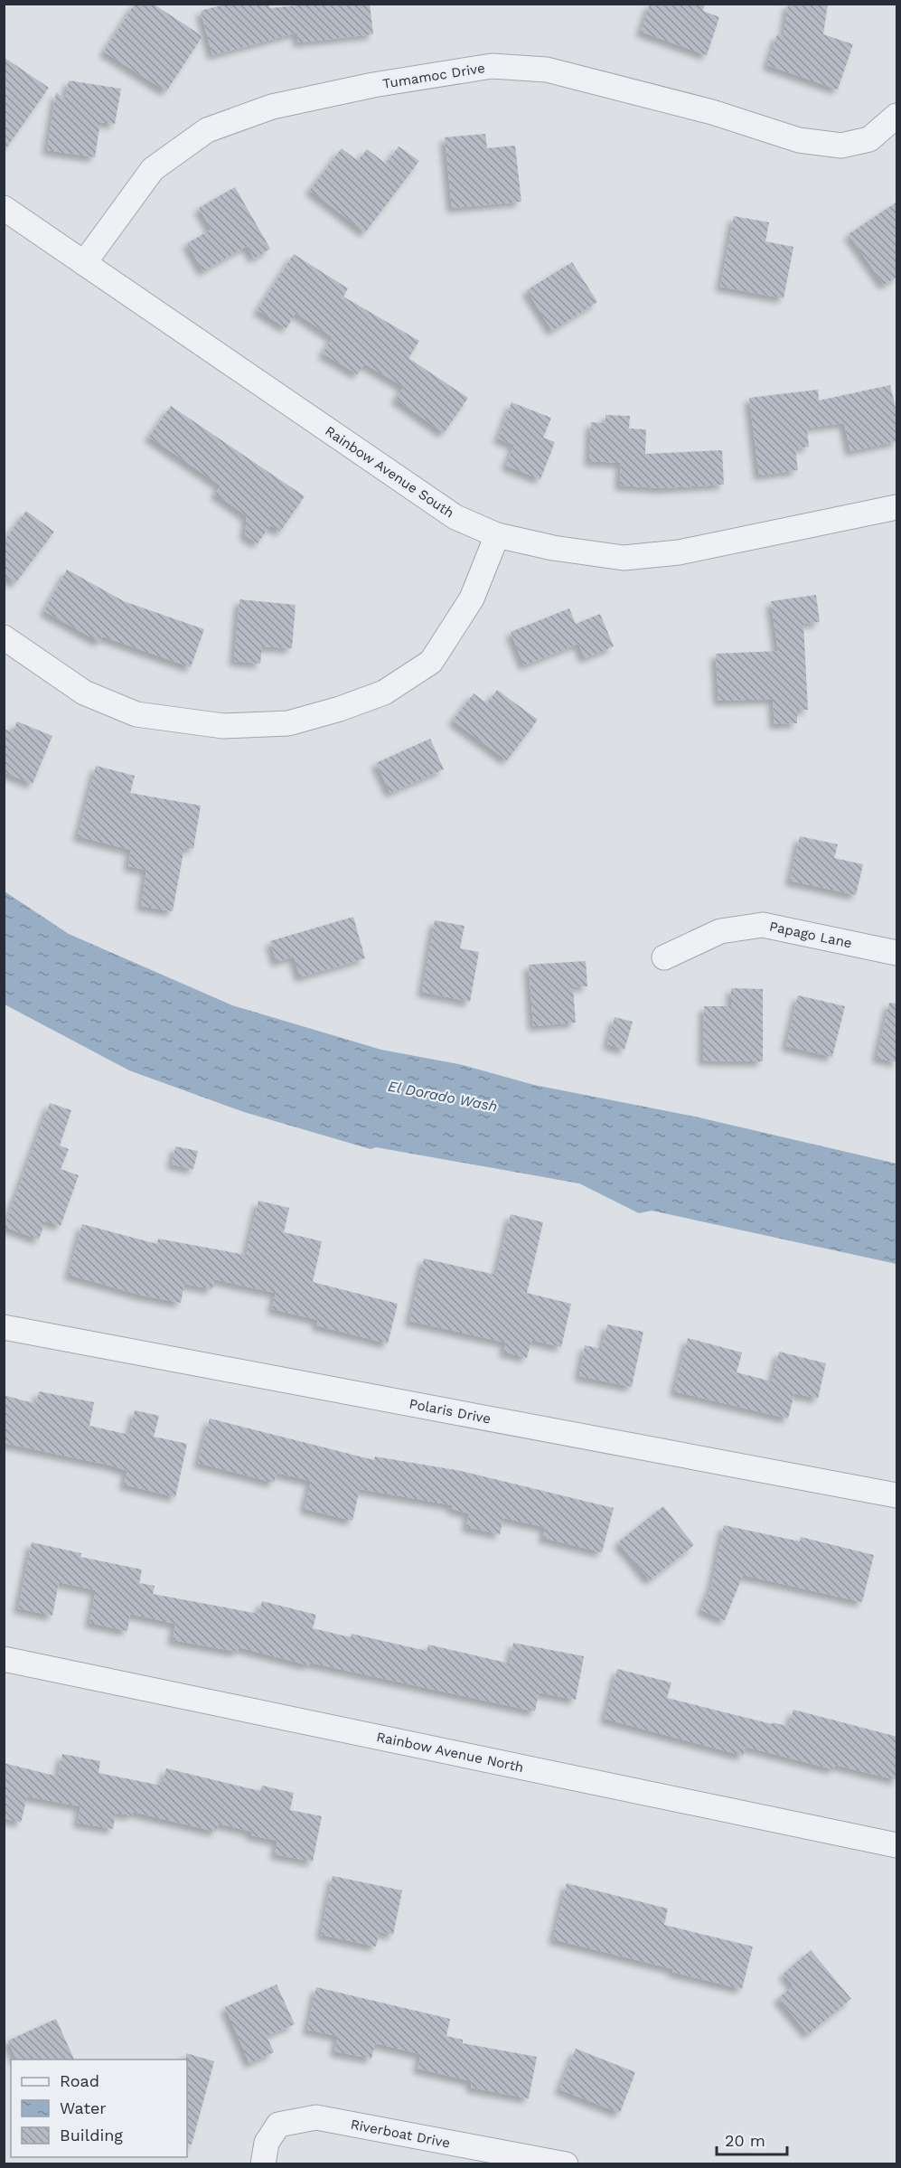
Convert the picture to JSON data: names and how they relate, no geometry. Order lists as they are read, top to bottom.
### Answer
{
  "streets": {
    "street": [
      "Tumamoc Drive",
      "Rainbow Avenue South",
      "Papago Lane",
      "Polaris Drive",
      "Rainbow Avenue North",
      "Riverboat Drive"
    ]
  },
  "crossings": [
    ["Tumamoc Drive", "Rainbow Avenue South"]
  ],
  "water": ["El Dorado Wash"],
  "legend": ["Road", "Water", "Building"],
  "scale_bar": "20 m"
}
